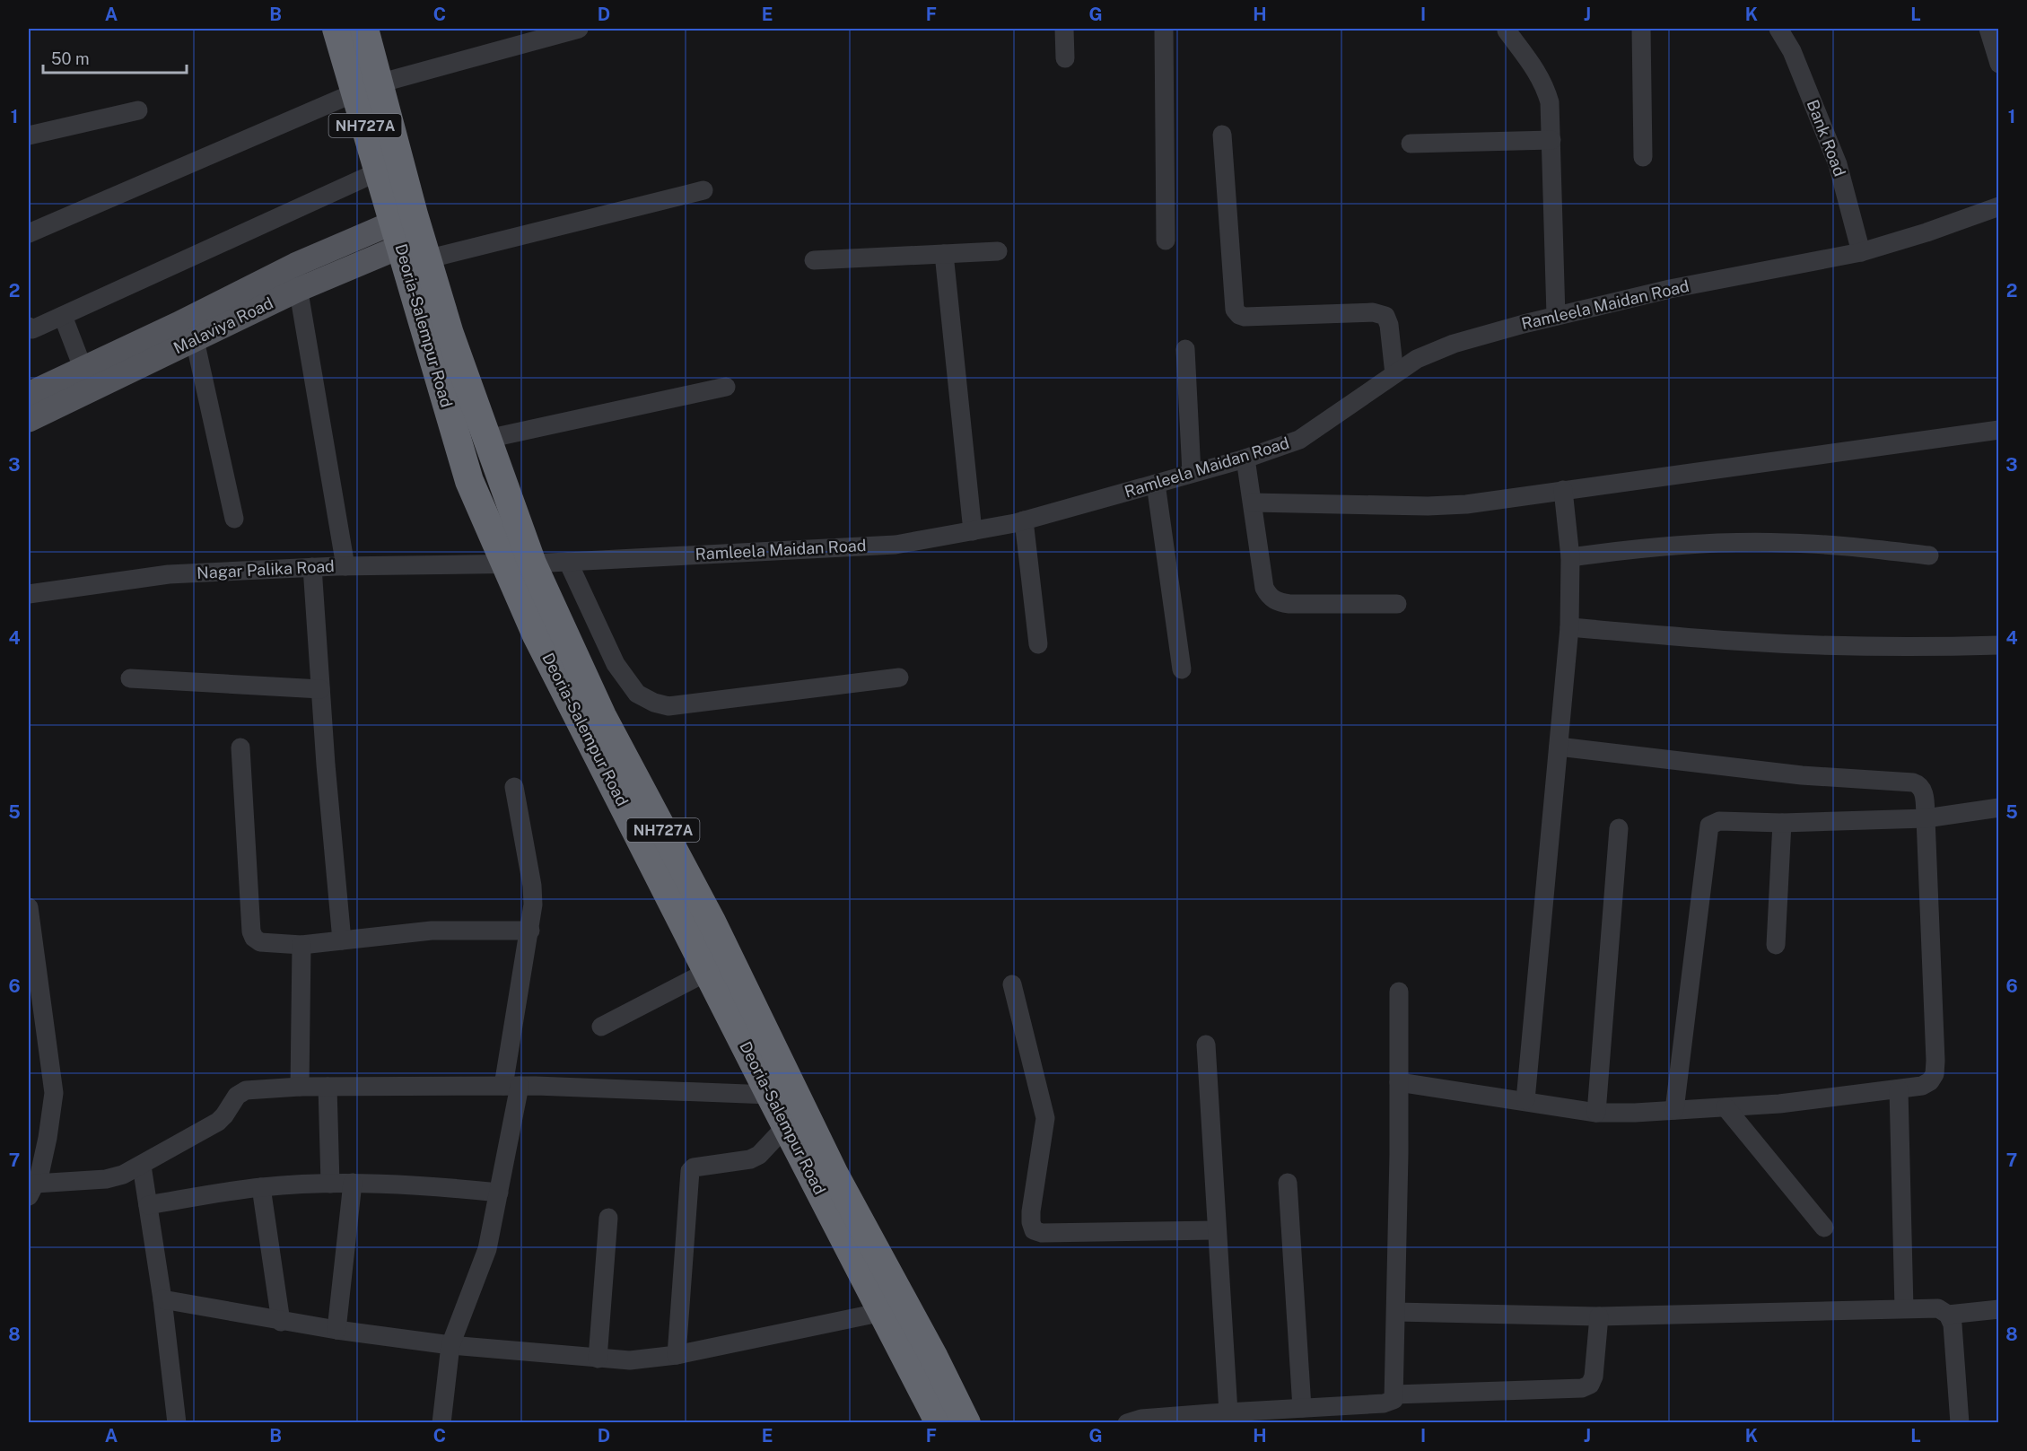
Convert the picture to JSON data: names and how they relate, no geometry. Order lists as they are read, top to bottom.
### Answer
{
  "streets": {
    "highway": ["NH727A", "Deoria-Salempur Road"],
    "main road": ["Malaviya Road"],
    "street": ["Bank Road", "Ramleela Maidan Road", "Nagar Palika Road"]
  },
  "crossings": [
    ["Bank Road", "Ramleela Maidan Road"],
    ["Ramleela Maidan Road", "Deoria-Salempur Road"],
    ["Ramleela Maidan Road", "Nagar Palika Road"],
    ["Malaviya Road", "Deoria-Salempur Road"],
    ["Deoria-Salempur Road", "Nagar Palika Road"]
  ],
  "scale_bar": "50 m",
  "grid": {
    "columns": [
      "A",
      "B",
      "C",
      "D",
      "E",
      "F",
      "G",
      "H",
      "I",
      "J",
      "K",
      "L"
    ],
    "rows": [
      "1",
      "2",
      "3",
      "4",
      "5",
      "6",
      "7",
      "8"
    ]
  }
}
